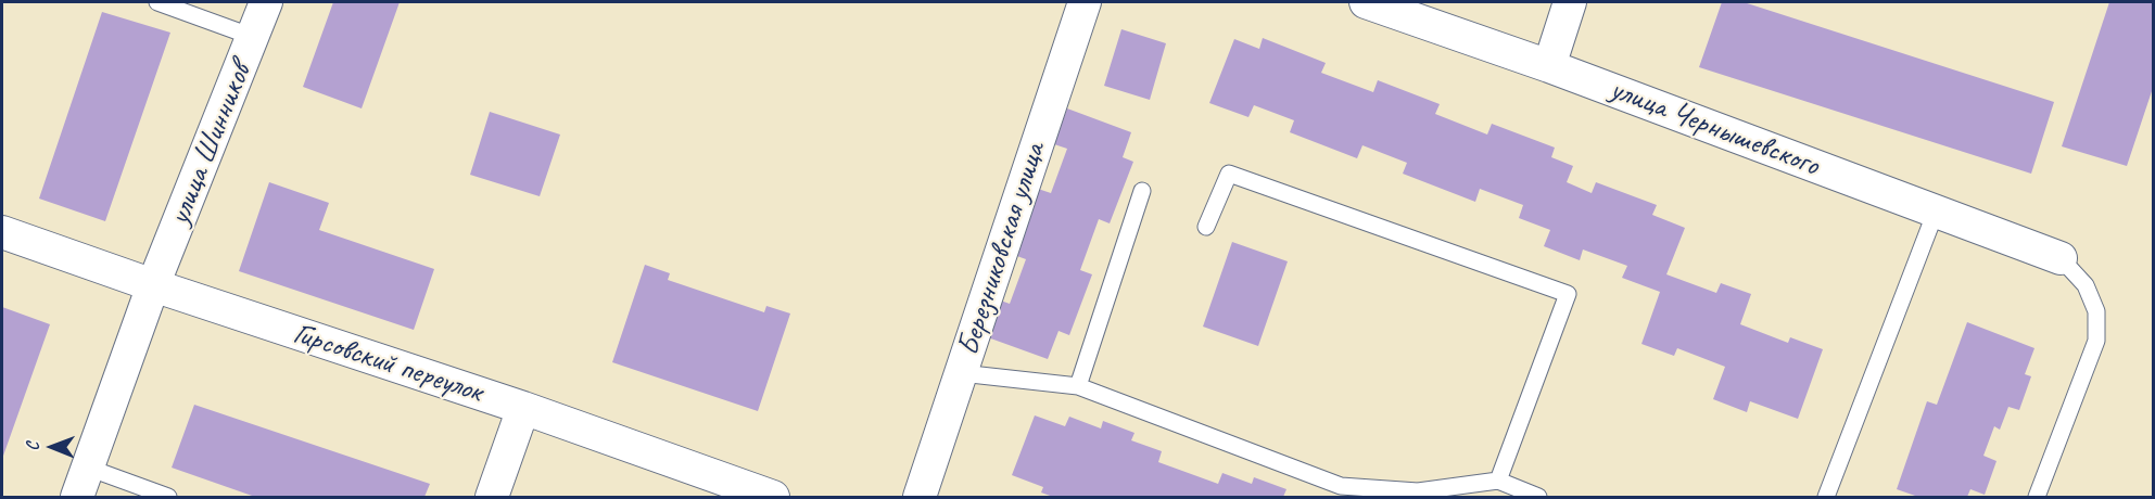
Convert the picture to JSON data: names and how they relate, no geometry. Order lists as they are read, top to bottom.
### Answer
{
  "streets": {
    "street": [
      "улица Чернышевского",
      "улица Шинников",
      "Березниковская улица",
      "Гирсовский переулок"
    ]
  },
  "crossings": [
    ["улица Шинников", "Гирсовский переулок"]
  ],
  "north": "left"
}
